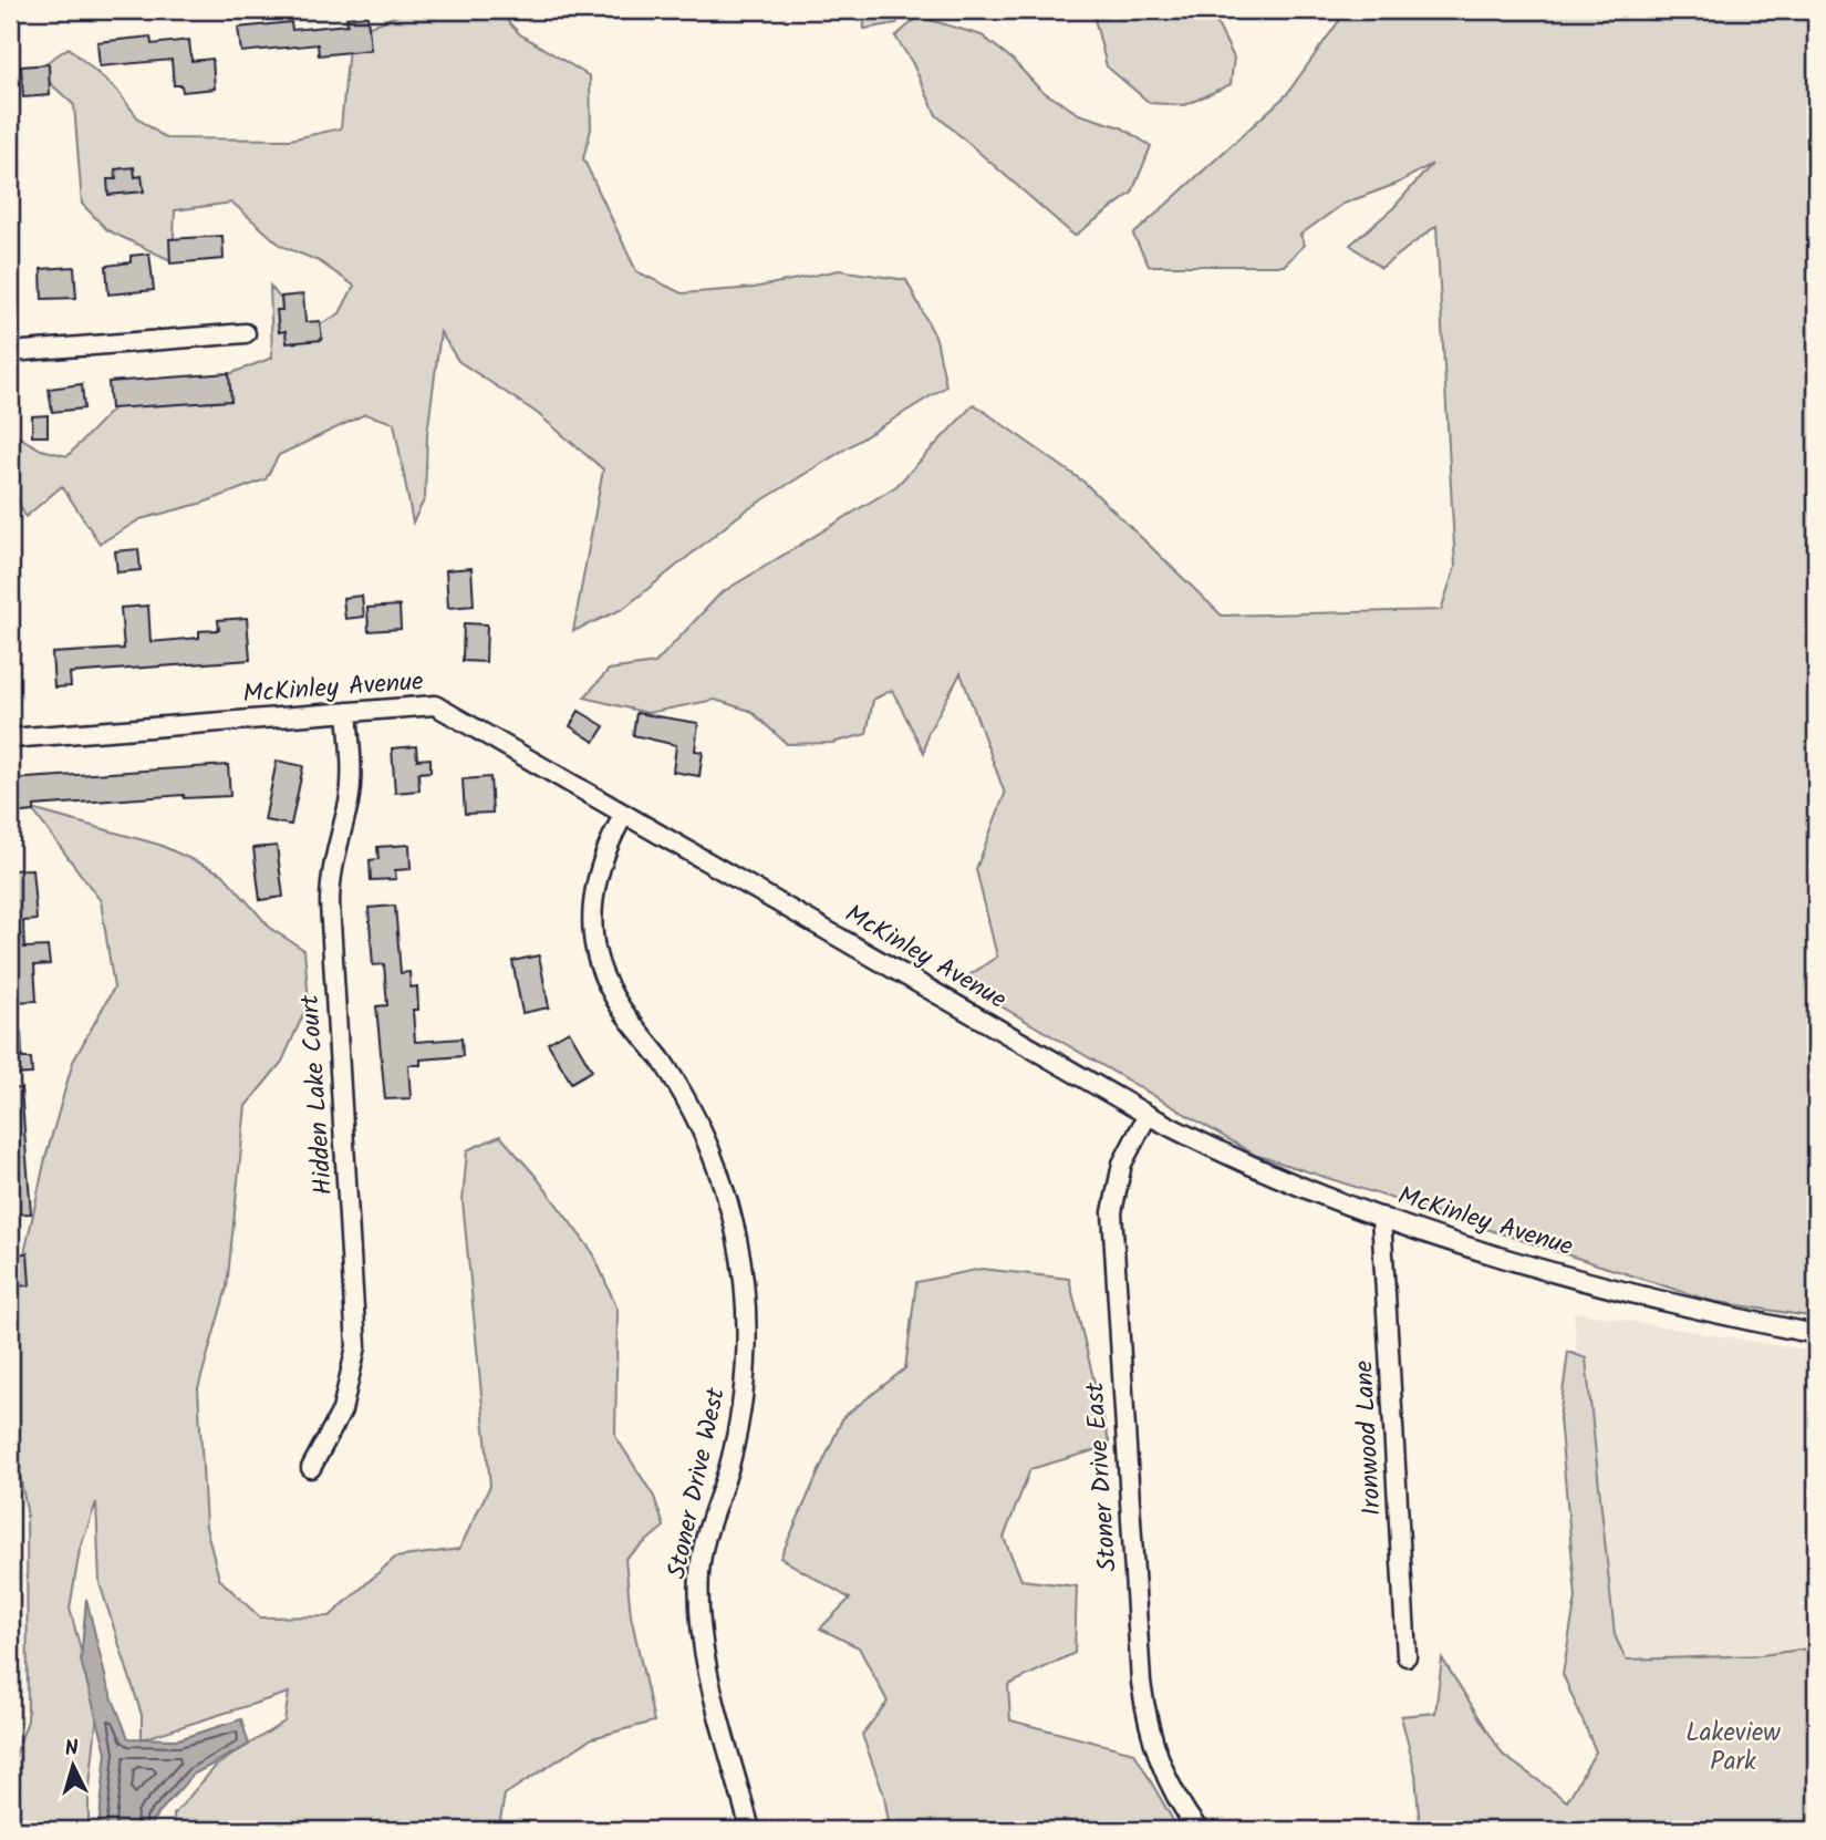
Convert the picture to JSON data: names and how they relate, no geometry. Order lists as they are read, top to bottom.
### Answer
{
  "streets": {
    "street": [
      "McKinley Avenue",
      "Hidden Lake Court",
      "Ironwood Lane",
      "Stoner Drive East",
      "Stoner Drive West"
    ]
  },
  "crossings": [
    ["McKinley Avenue", "Hidden Lake Court"],
    ["McKinley Avenue", "Ironwood Lane"],
    ["McKinley Avenue", "Stoner Drive East"],
    ["McKinley Avenue", "Stoner Drive West"]
  ],
  "parks": ["Lakeview Park"],
  "north": "top"
}
